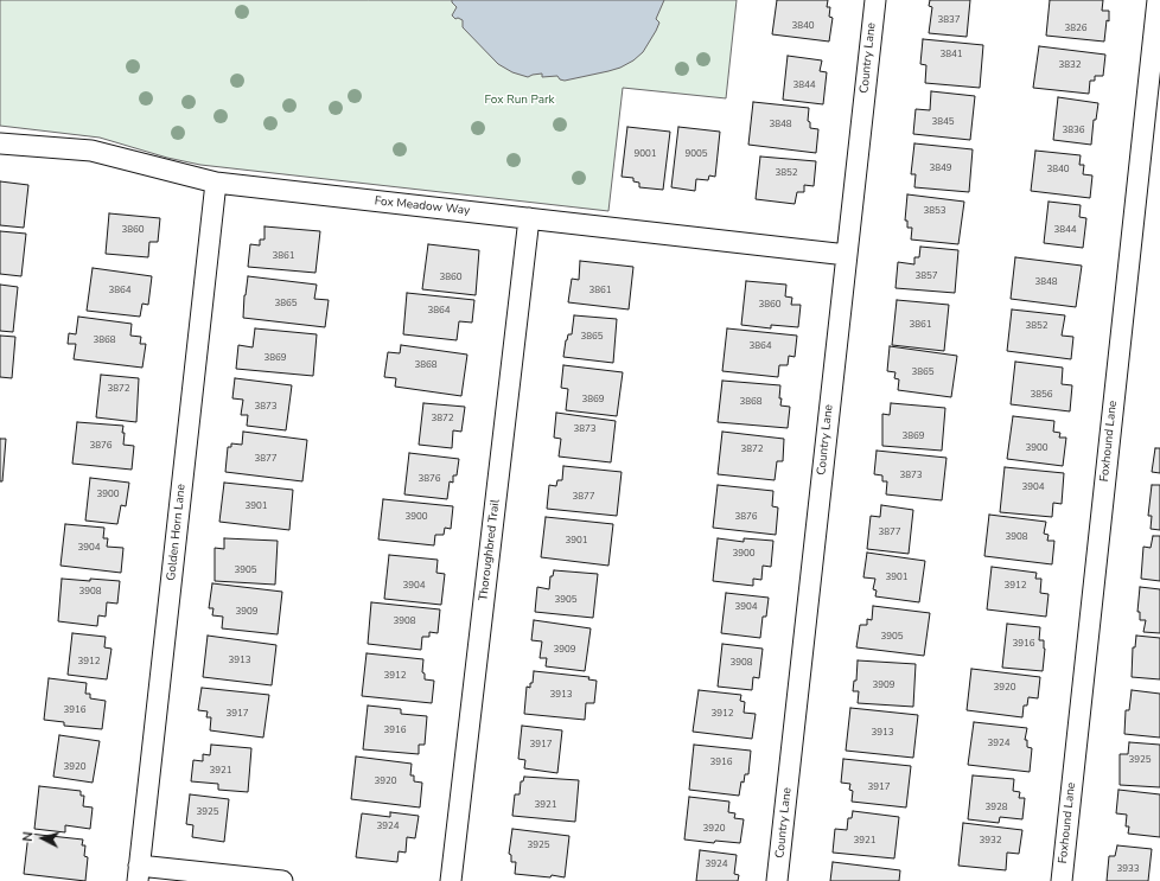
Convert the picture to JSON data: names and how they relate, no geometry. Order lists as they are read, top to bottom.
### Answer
{
  "streets": {
    "street": [
      "Country Lane",
      "Fox Meadow Way",
      "Foxhound Lane",
      "Golden Horn Lane",
      "Thoroughbred Trail"
    ]
  },
  "crossings": [
    ["Country Lane", "Fox Meadow Way"],
    ["Fox Meadow Way", "Golden Horn Lane"],
    ["Fox Meadow Way", "Thoroughbred Trail"]
  ],
  "parks": ["Fox Run Park"],
  "house_numbers": [
    "3837",
    "3840",
    "3826",
    "3841",
    "3832",
    "3844",
    "3845",
    "3848",
    "3836",
    "9001",
    "9005",
    "3849",
    "3840",
    "3852",
    "3853",
    "3860",
    "3844",
    "3861",
    "3857",
    "3860",
    "3848",
    "3864",
    "3861",
    "3865",
    "3860",
    "3864",
    "3861",
    "3852",
    "3865",
    "3868",
    "3864",
    "3869",
    "3868",
    "3865",
    "3872",
    "3856",
    "3869",
    "3868",
    "3873",
    "3872",
    "3873",
    "3869",
    "3876",
    "3900",
    "3872",
    "3877",
    "3873",
    "3876",
    "3904",
    "3900",
    "3877",
    "3901",
    "3900",
    "3876",
    "3877",
    "3908",
    "3901",
    "3904",
    "3900",
    "3905",
    "3901",
    "3904",
    "3912",
    "3908",
    "3905",
    "3904",
    "3909",
    "3908",
    "3905",
    "3916",
    "3909",
    "3913",
    "3912",
    "3908",
    "3912",
    "3909",
    "3920",
    "3913",
    "3916",
    "3917",
    "3912",
    "3916",
    "3913",
    "3924",
    "3917",
    "3925",
    "3916",
    "3920",
    "3921",
    "3920",
    "3917",
    "3921",
    "3928",
    "3925",
    "3924",
    "3920",
    "3921",
    "3932",
    "3925",
    "3924",
    "3933"
  ],
  "north": "left"
}
